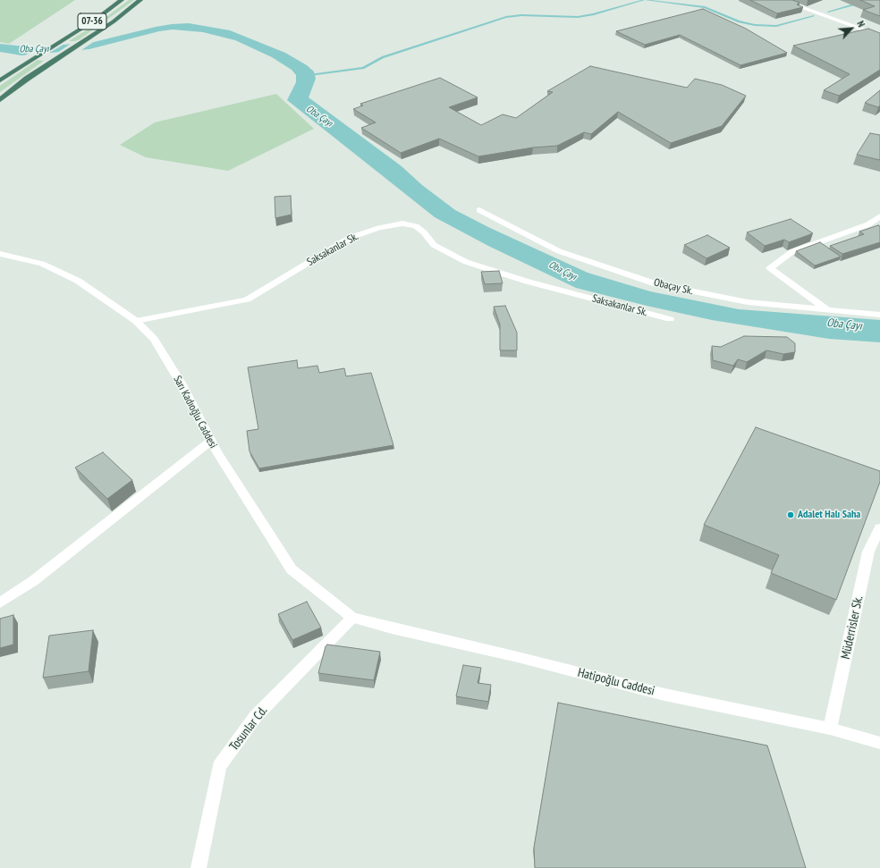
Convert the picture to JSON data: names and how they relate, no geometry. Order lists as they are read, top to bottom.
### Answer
{
  "streets": {
    "highway": ["07-36"],
    "street": [
      "Saksakanlar Sk.",
      "Obaçay Sk.",
      "Sarı Kadıoğlu Caddesi",
      "Müderrisler Sk.",
      "Hatipoğlu Caddesi",
      "Tosunlar Cd."
    ]
  },
  "crossings": [
    ["Saksakanlar Sk.", "Sarı Kadıoğlu Caddesi"],
    ["Sarı Kadıoğlu Caddesi", "Hatipoğlu Caddesi"],
    ["Sarı Kadıoğlu Caddesi", "Tosunlar Cd."],
    ["Müderrisler Sk.", "Hatipoğlu Caddesi"],
    ["Hatipoğlu Caddesi", "Tosunlar Cd."]
  ],
  "water": ["Oba Çayı"],
  "places": ["Adalet Halı Saha"],
  "north": "top right"
}
